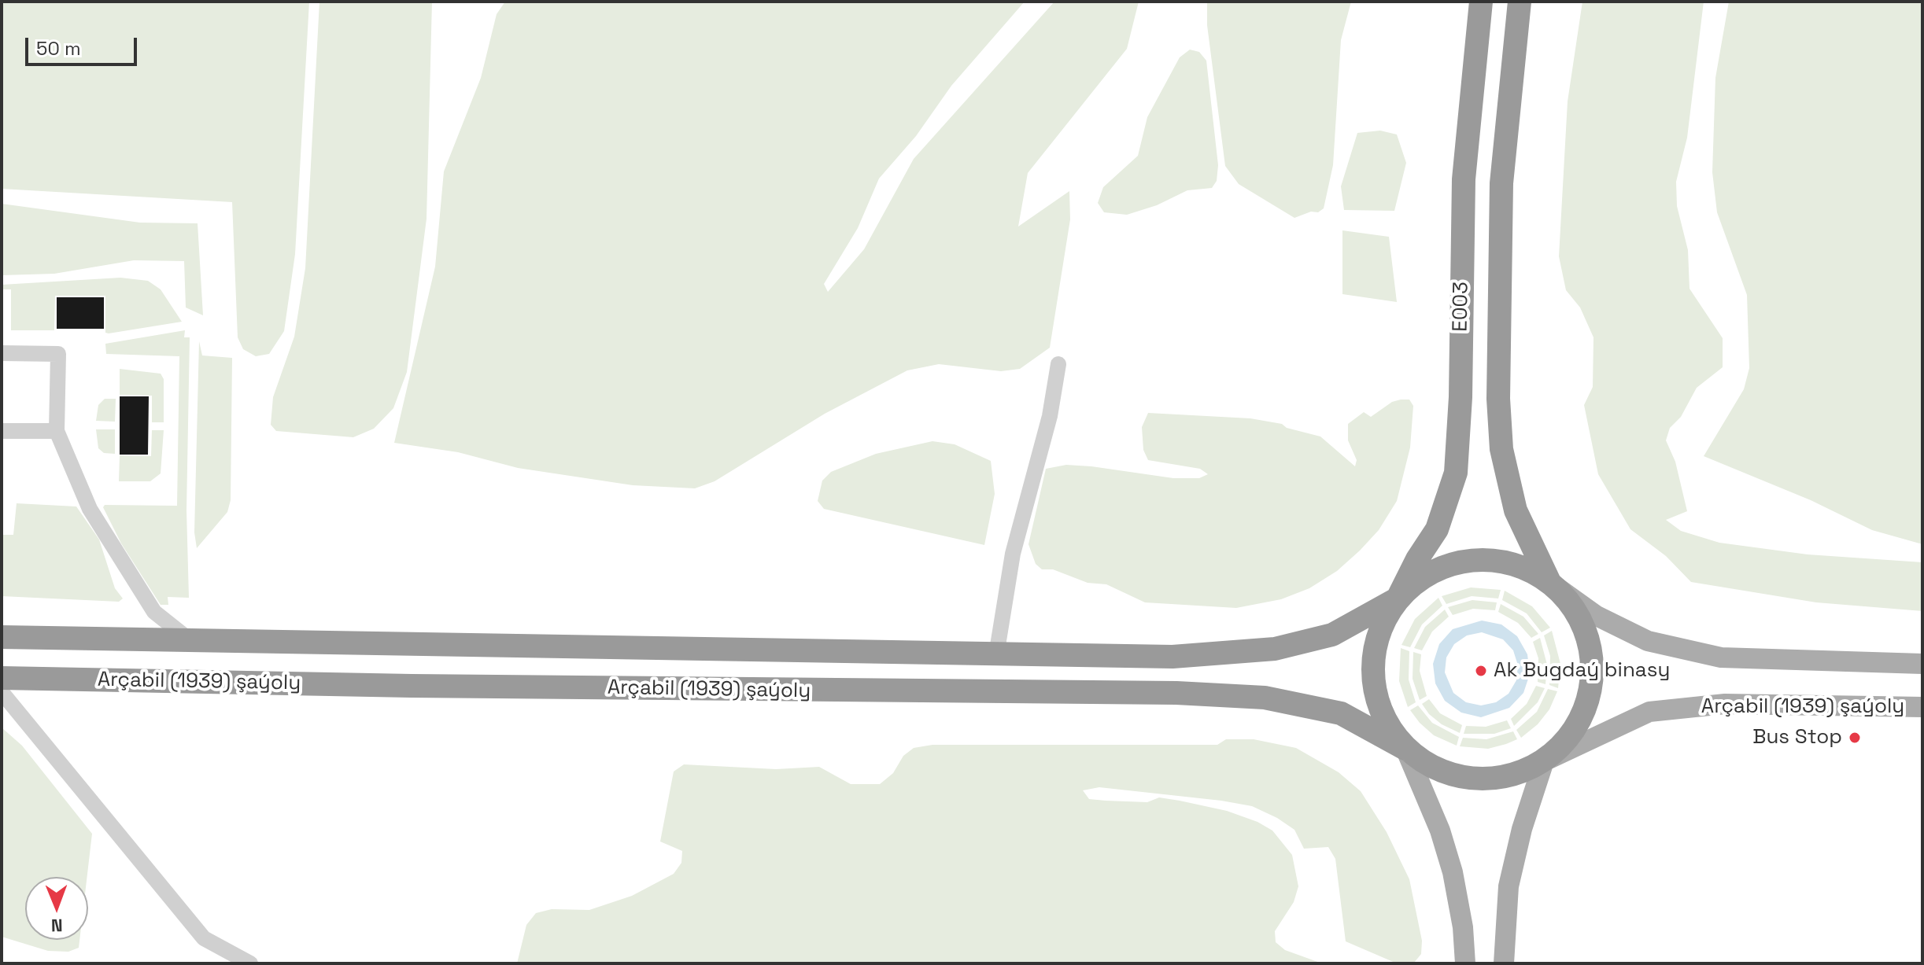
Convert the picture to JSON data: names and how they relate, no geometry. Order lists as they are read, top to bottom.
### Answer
{
  "streets": {
    "highway": ["E003", "Arçabil (1939) şaýoly"]
  },
  "crossings": [
    ["E003", "Arçabil (1939) şaýoly"]
  ],
  "places": ["Ak Bugdaý binasy", "Bus Stop"],
  "scale_bar": "50 m",
  "north": "bottom"
}
